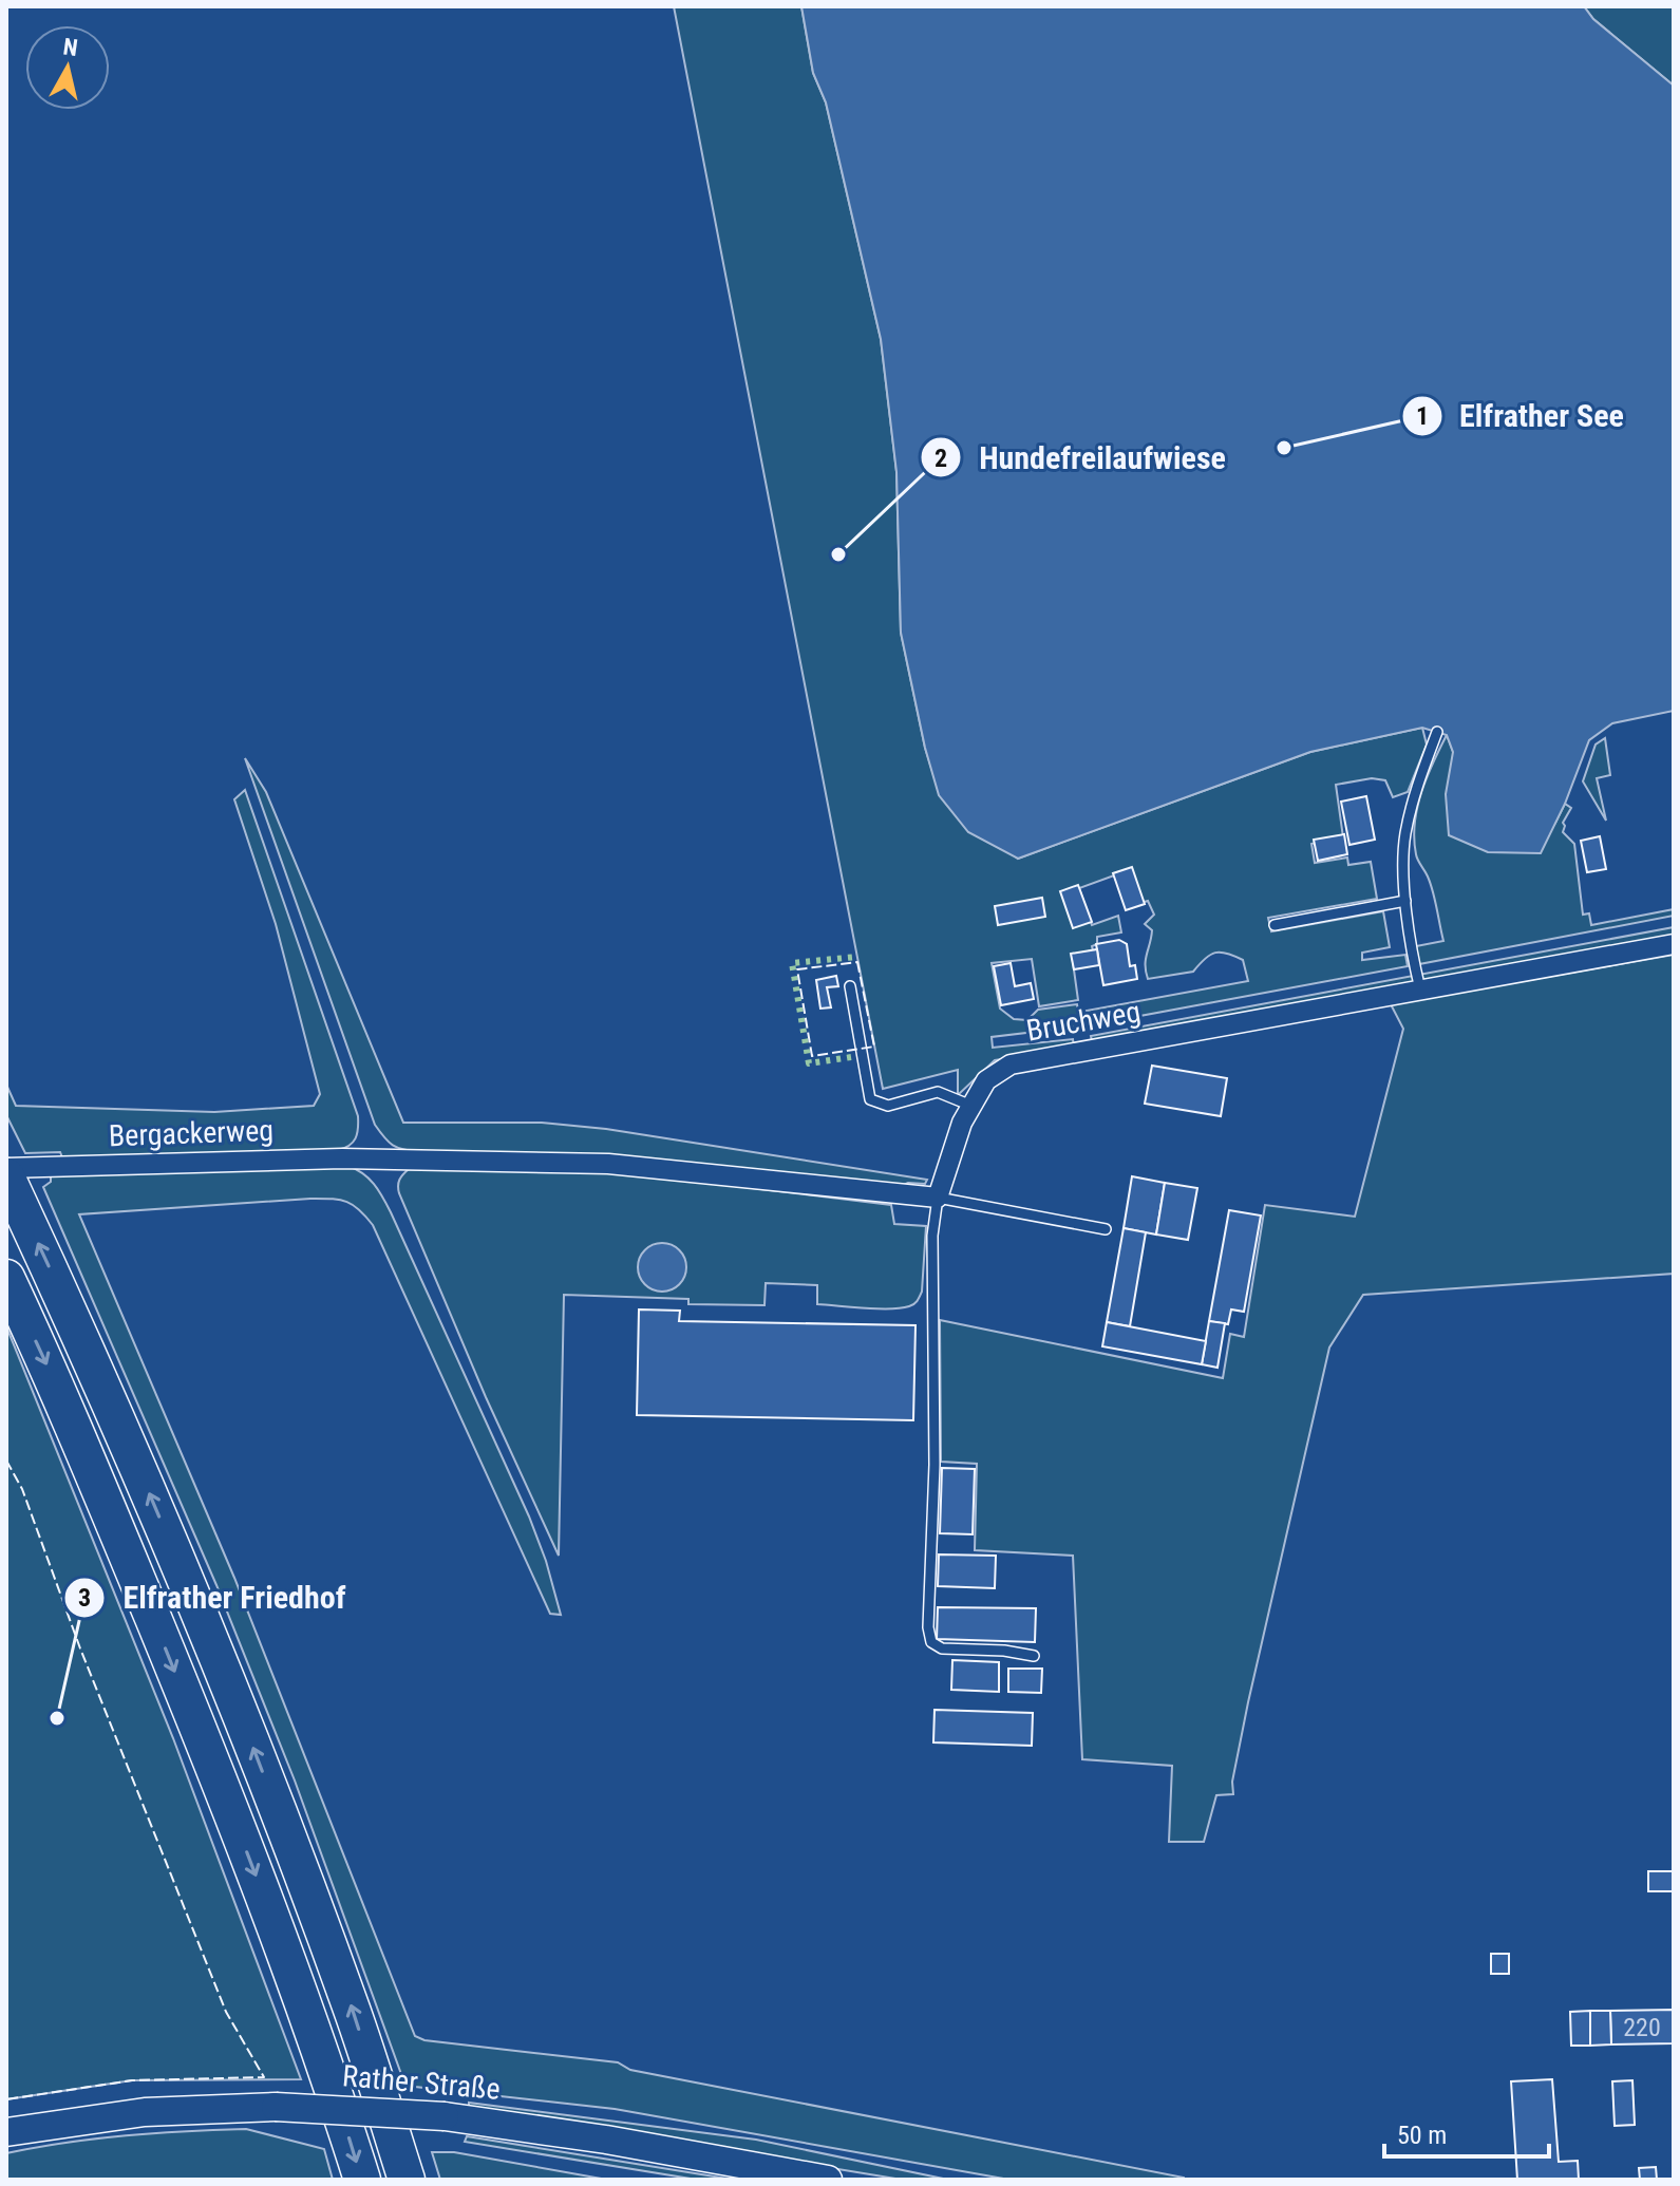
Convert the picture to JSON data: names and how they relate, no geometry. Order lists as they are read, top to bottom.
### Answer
{
  "streets": {
    "main road": ["Rather Straße"],
    "street": ["Bruchweg", "Bergackerweg"]
  },
  "crossings": [
    ["Bruchweg", "Bergackerweg"]
  ],
  "places": ["Elfrather See", "Hundefreilaufwiese", "Elfrather Friedhof"],
  "house_numbers": ["220"],
  "scale_bar": "50 m",
  "north": "top"
}
